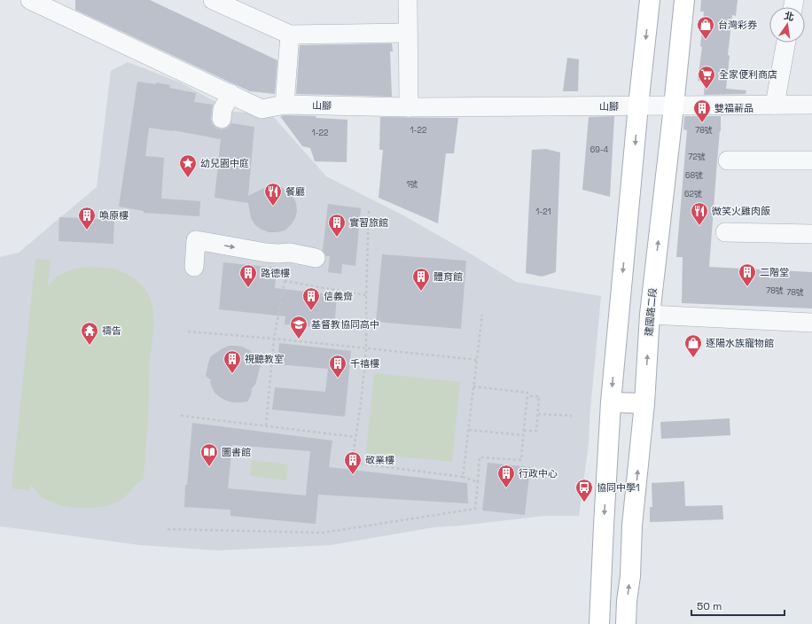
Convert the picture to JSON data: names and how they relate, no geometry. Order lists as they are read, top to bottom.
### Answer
{
  "streets": {
    "main road": ["建國路二段"],
    "street": ["山腳"]
  },
  "crossings": [
    ["山腳", "建國路二段"]
  ],
  "places": {
    "shop": ["台灣彩券", "逐陽水族寵物館"],
    "supermarket": ["全家便利商店"],
    "building": [
      "雙福薪品",
      "喚原樓",
      "實習旅館",
      "二階堂",
      "路德樓",
      "體育館",
      "信義齋",
      "視聽教室",
      "千禧樓",
      "敬業樓",
      "行政中心"
    ],
    "place": ["幼兒園中庭"],
    "restaurant": ["餐廳", "微笑火雞肉飯"],
    "school or university": ["基督教協同高中"],
    "temple": ["禱告"],
    "library": ["圖書館"],
    "bus stop": ["協同中學1"]
  },
  "house_numbers": [
    "1-22",
    "78號",
    "1-22",
    "69-4",
    "72號",
    "68號",
    "1號",
    "62號",
    "1-21",
    "78號",
    "78號"
  ],
  "scale_bar": "50 m",
  "north": "top"
}
